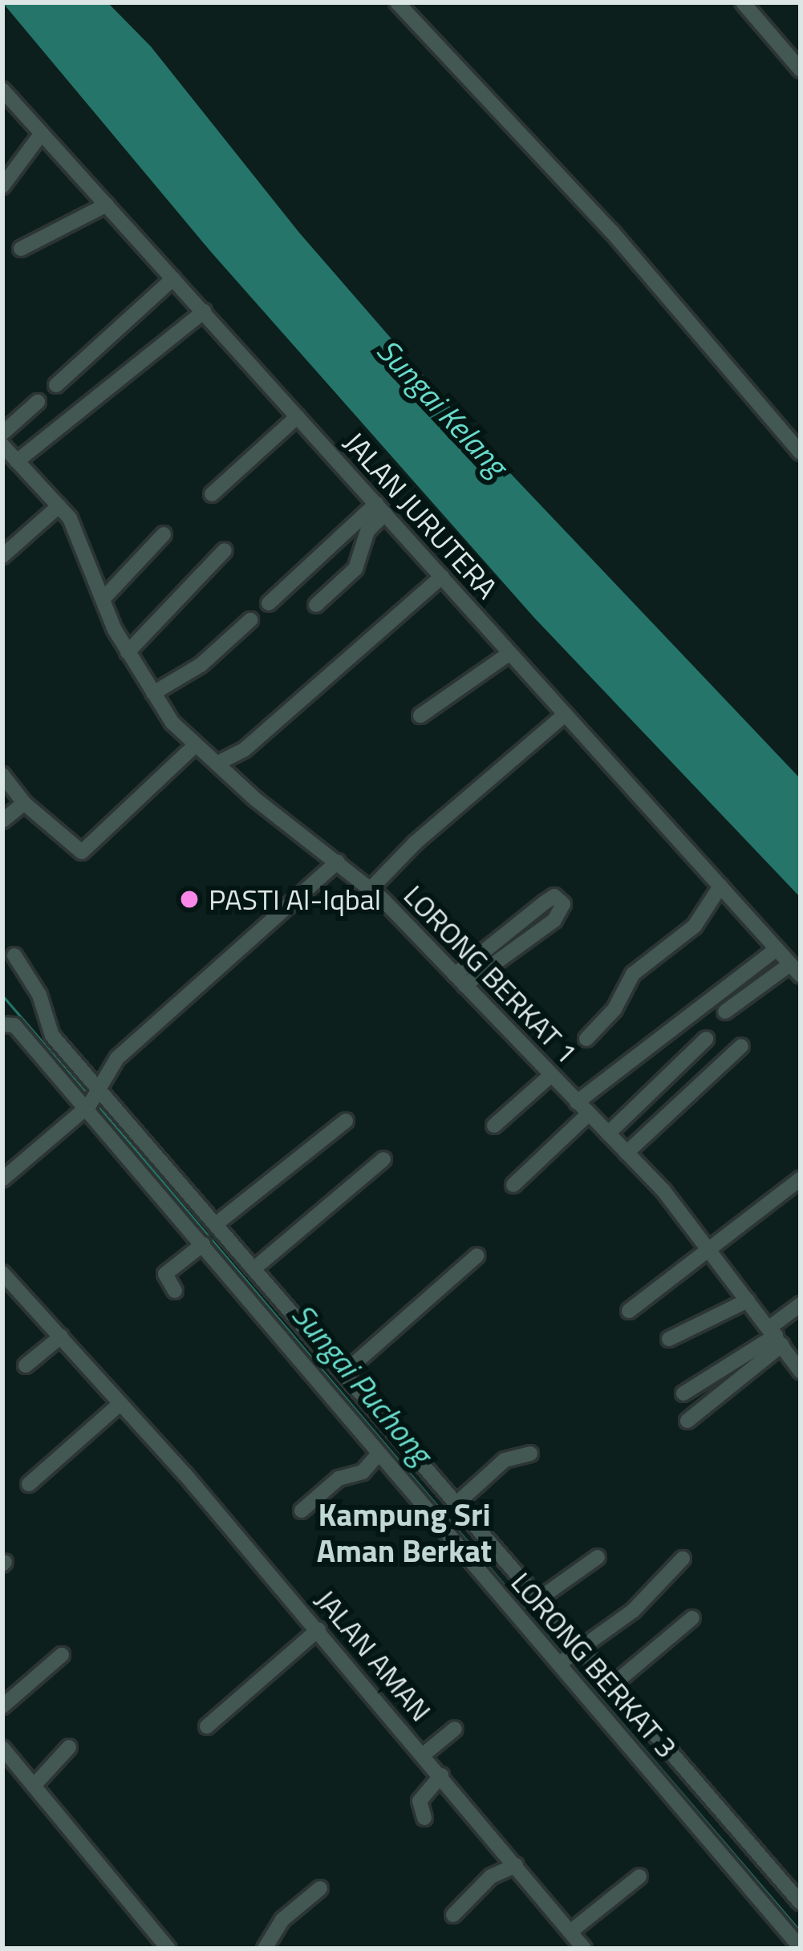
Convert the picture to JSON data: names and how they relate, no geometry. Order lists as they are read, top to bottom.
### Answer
{
  "streets": {
    "street": [
      "JALAN JURUTERA",
      "LORONG BERKAT 1",
      "JALAN AMAN",
      "LORONG BERKAT 3"
    ]
  },
  "districts": ["Kampung Sri Aman Berkat"],
  "water": ["Sungai Kelang", "Sungai Puchong"],
  "places": ["PASTI Al-Iqbal"]
}
